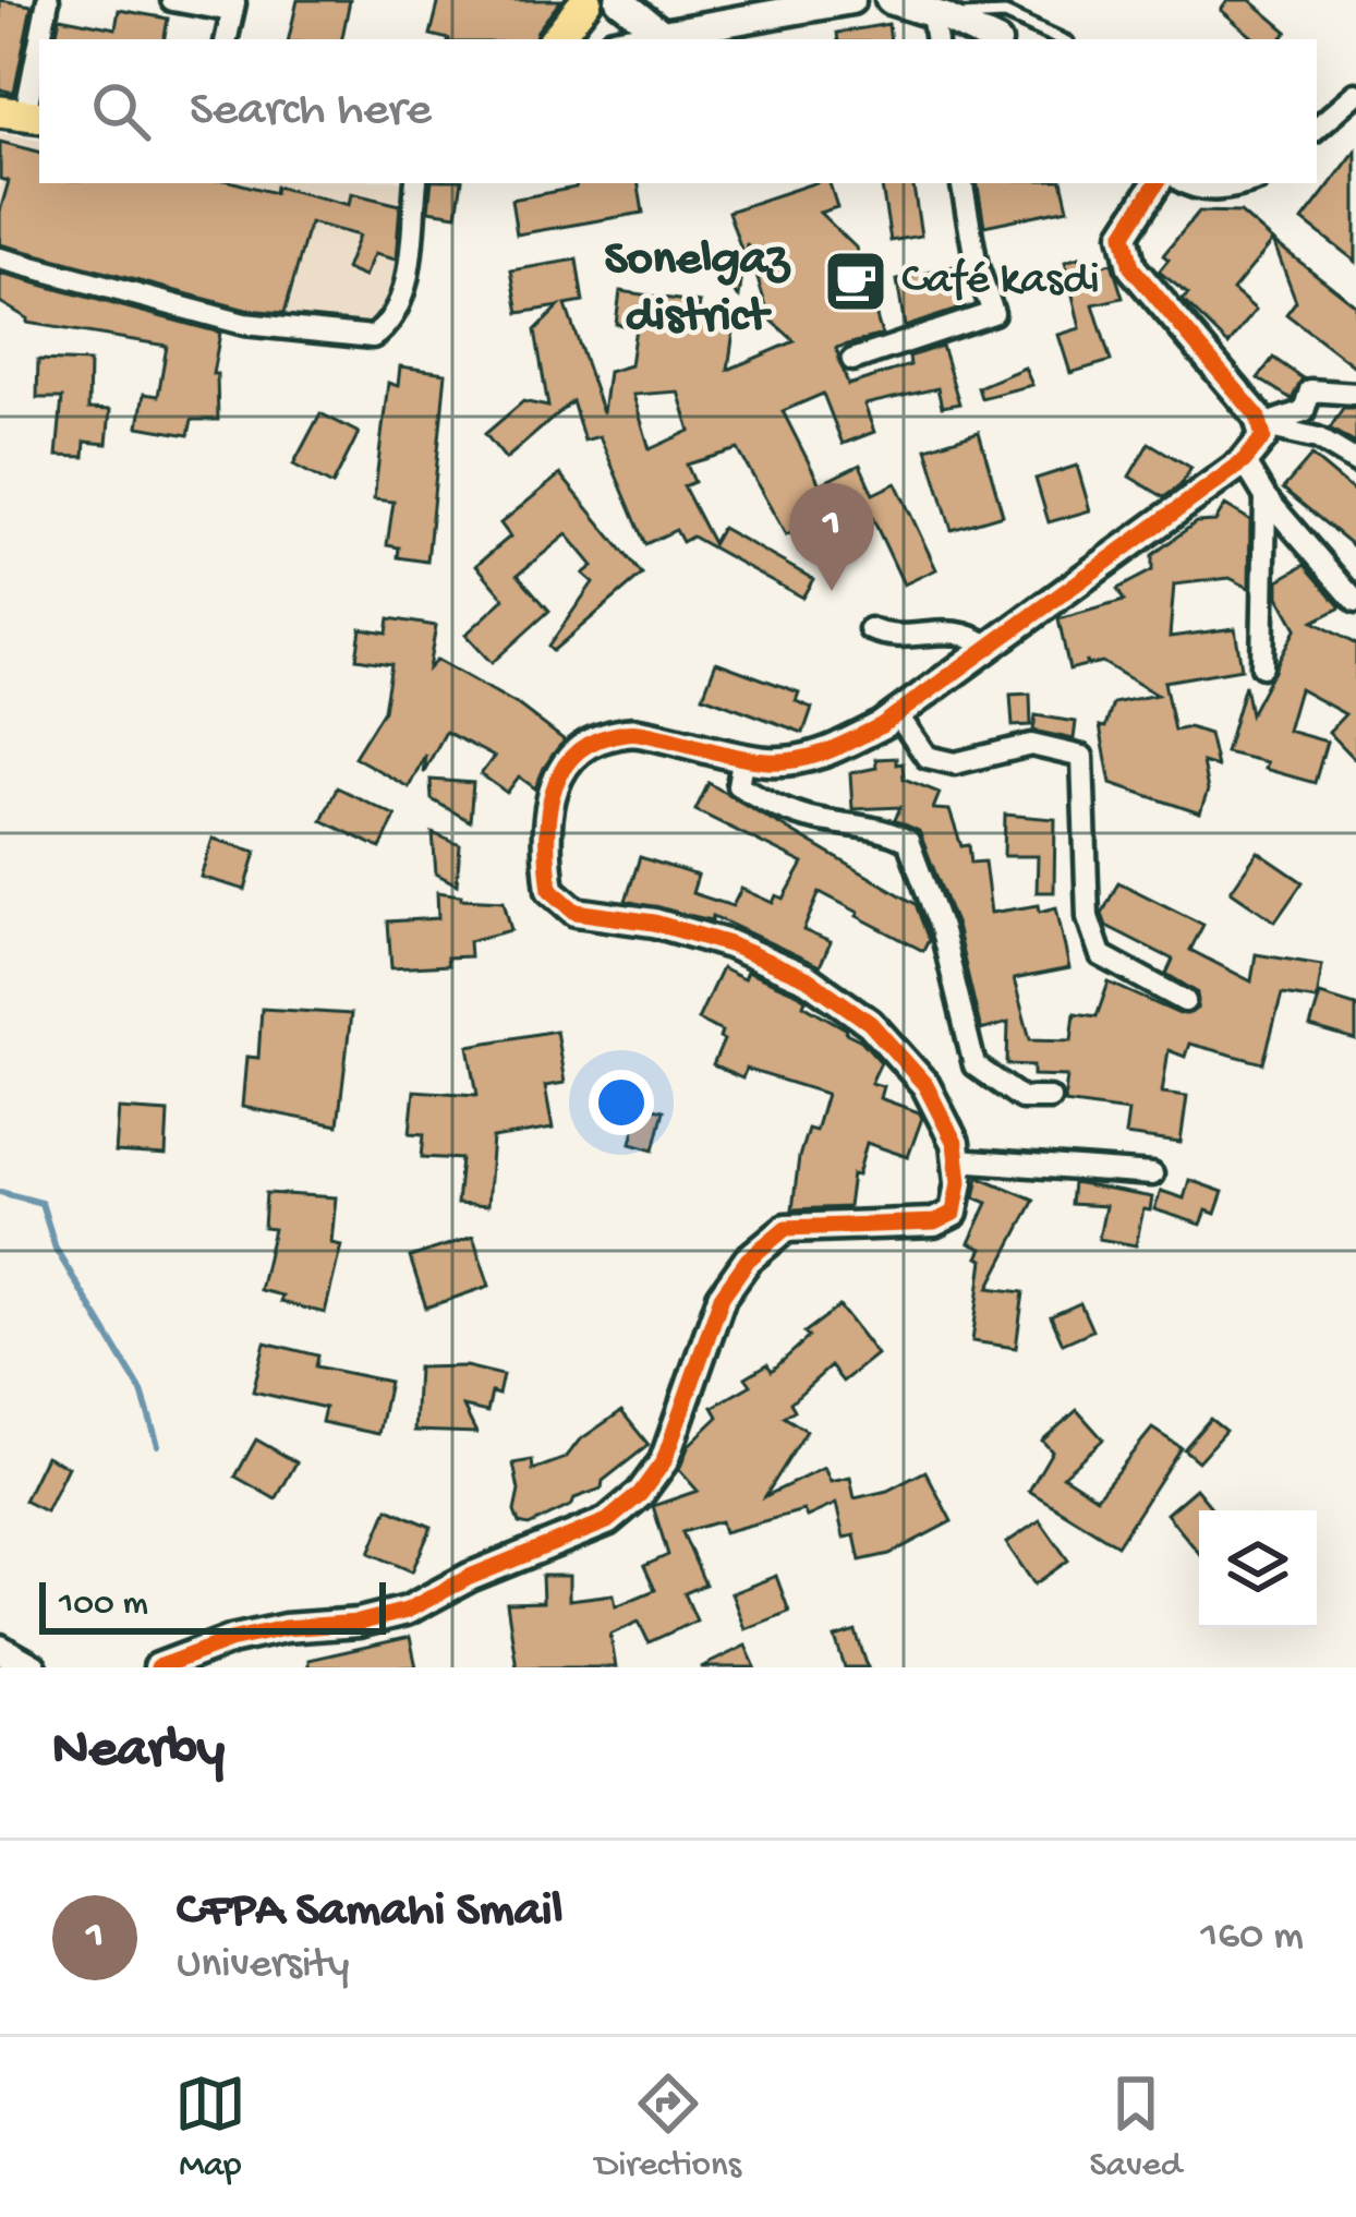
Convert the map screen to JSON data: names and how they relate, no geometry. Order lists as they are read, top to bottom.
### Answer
{
  "districts": ["Sonelgaz district"],
  "places": {
    "cafe": ["Café kasdi"]
  },
  "scale_bar": "100 m",
  "page": {
    "search": "Search here",
    "pins": "1",
    "scale": "100 m",
    "heading": "Nearby",
    "list": [
      {
        "mark": "1",
        "name": "CFPA Samahi Smail",
        "note": "University",
        "value": "160 m"
      }
    ],
    "nav": ["Map", "Directions", "Saved"]
  }
}
